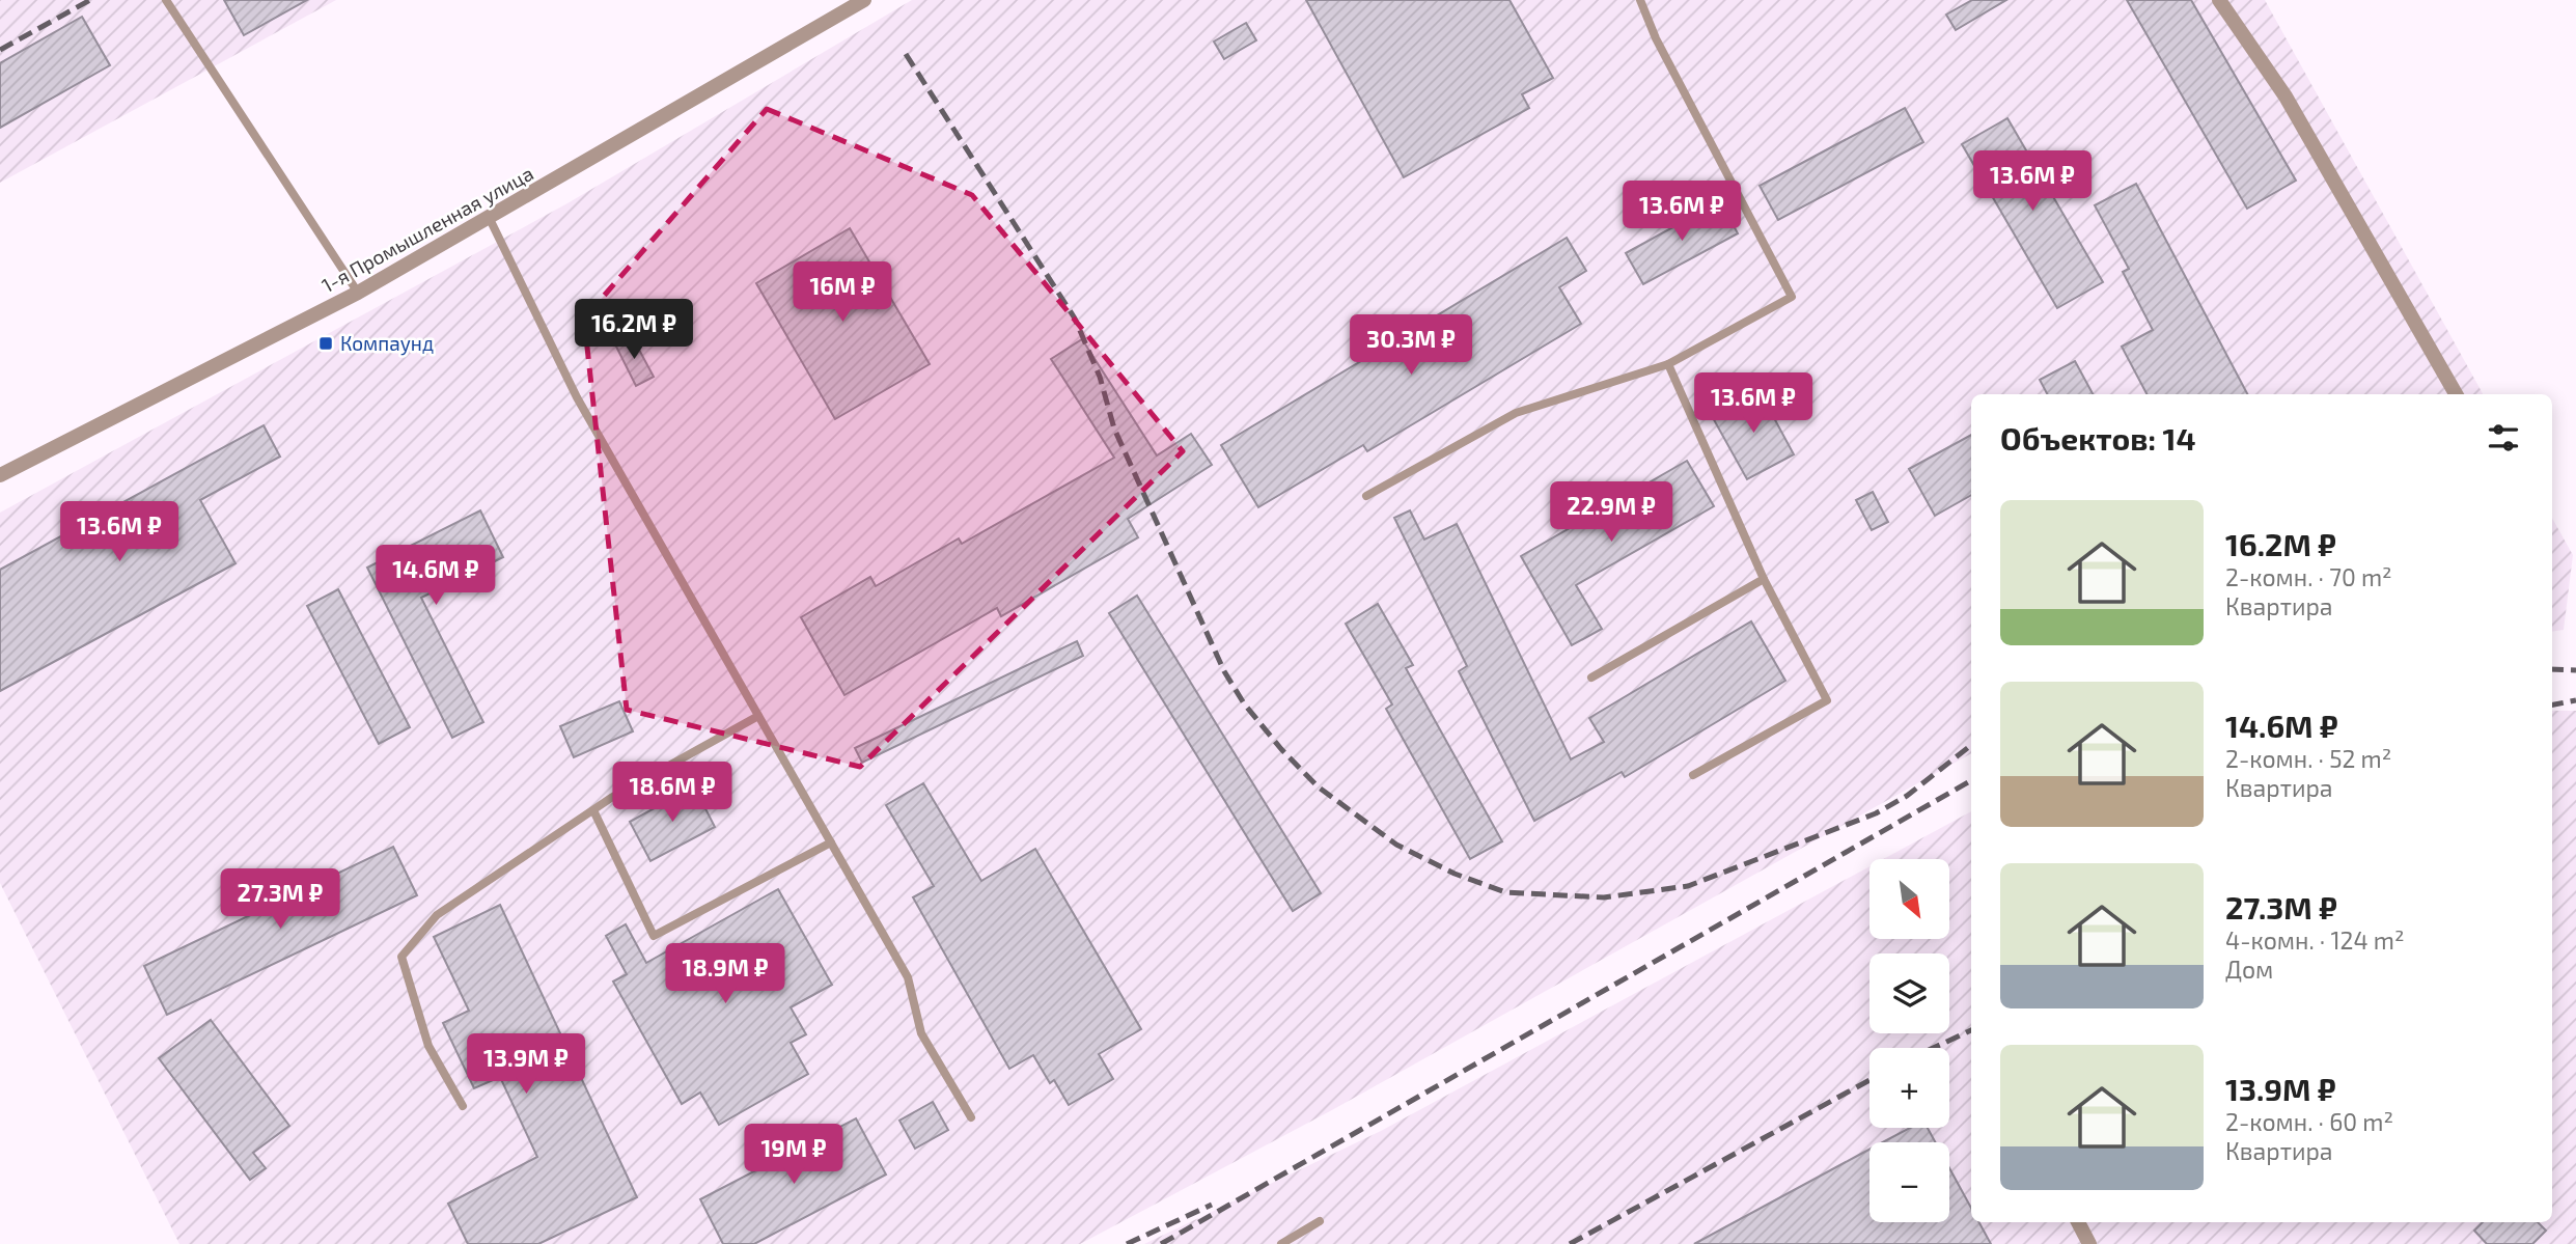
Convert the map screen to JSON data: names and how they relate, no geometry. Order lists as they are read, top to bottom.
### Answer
{
  "streets": {
    "street": ["1-я Промышленная улица"]
  },
  "places": {
    "transit": ["Компаунд"]
  },
  "north": "bottom right",
  "page": {
    "price": [
      "13.6M ₽",
      "13.6M ₽",
      "16M ₽",
      "16.2M ₽",
      "30.3M ₽",
      "13.6M ₽",
      "22.9M ₽",
      "13.6M ₽",
      "14.6M ₽",
      "18.6M ₽",
      "27.3M ₽",
      "18.9M ₽",
      "13.9M ₽",
      "19M ₽"
    ],
    "heading": "Объектов: 14",
    "list": [
      {
        "name": "16.2M ₽",
        "note": "2-комн. · 70 m² · Квартира"
      },
      {
        "name": "14.6M ₽",
        "note": "2-комн. · 52 m² · Квартира"
      },
      {
        "name": "27.3M ₽",
        "note": "4-комн. · 124 m² · Дом"
      },
      {
        "name": "13.9M ₽",
        "note": "2-комн. · 60 m² · Квартира"
      }
    ],
    "map_buttons": ["+", "−"]
  }
}
